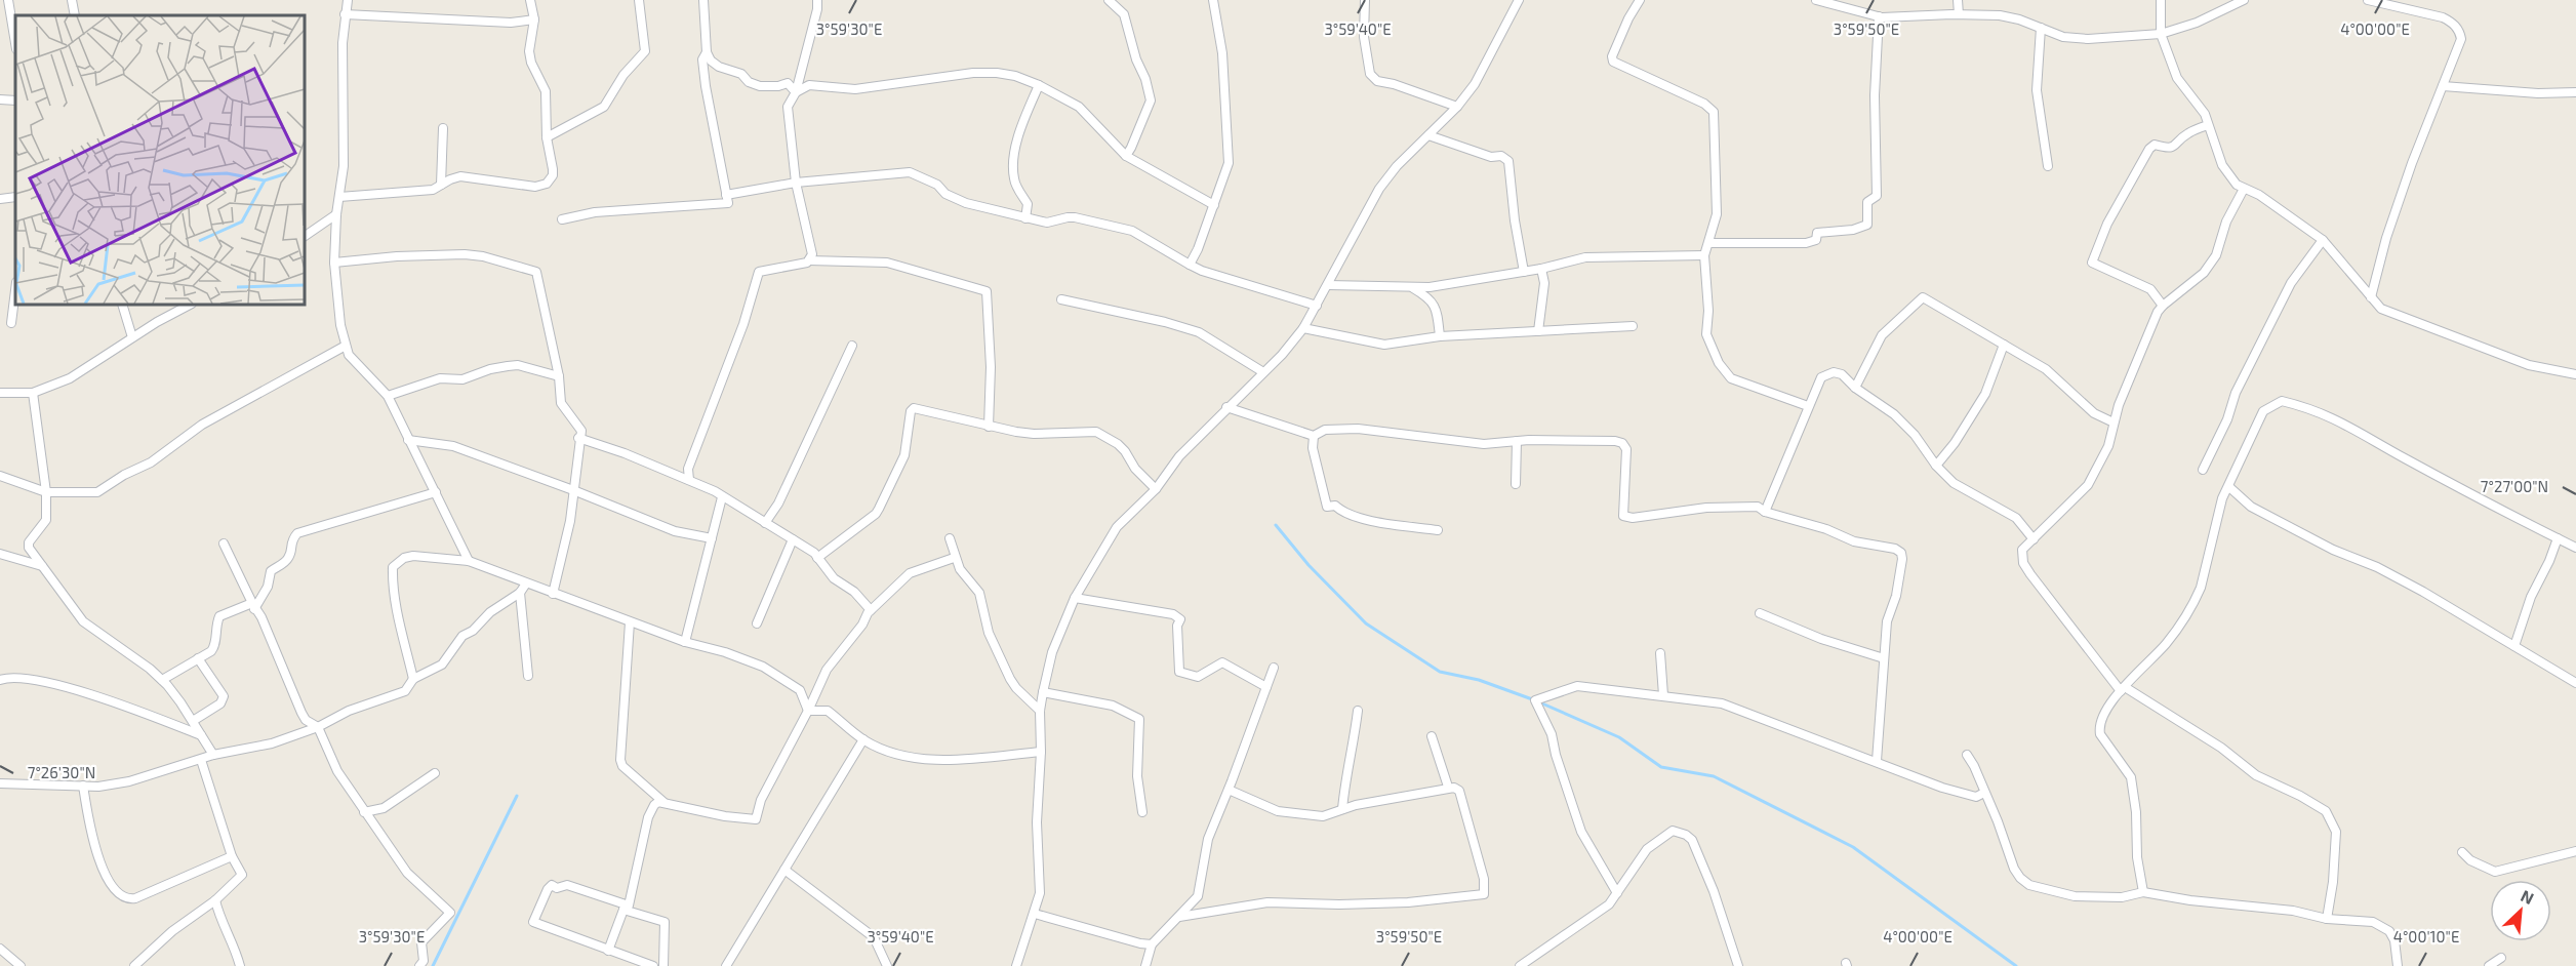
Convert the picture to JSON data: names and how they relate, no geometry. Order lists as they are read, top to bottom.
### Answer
{
  "north": "top right",
  "coordinates": [
    "3°59'30\"E",
    "3°59'40\"E",
    "3°59'50\"E",
    "4°00'00\"E",
    "7°27'00\"N",
    "7°26'30\"N",
    "4°00'10\"E"
  ]
}
